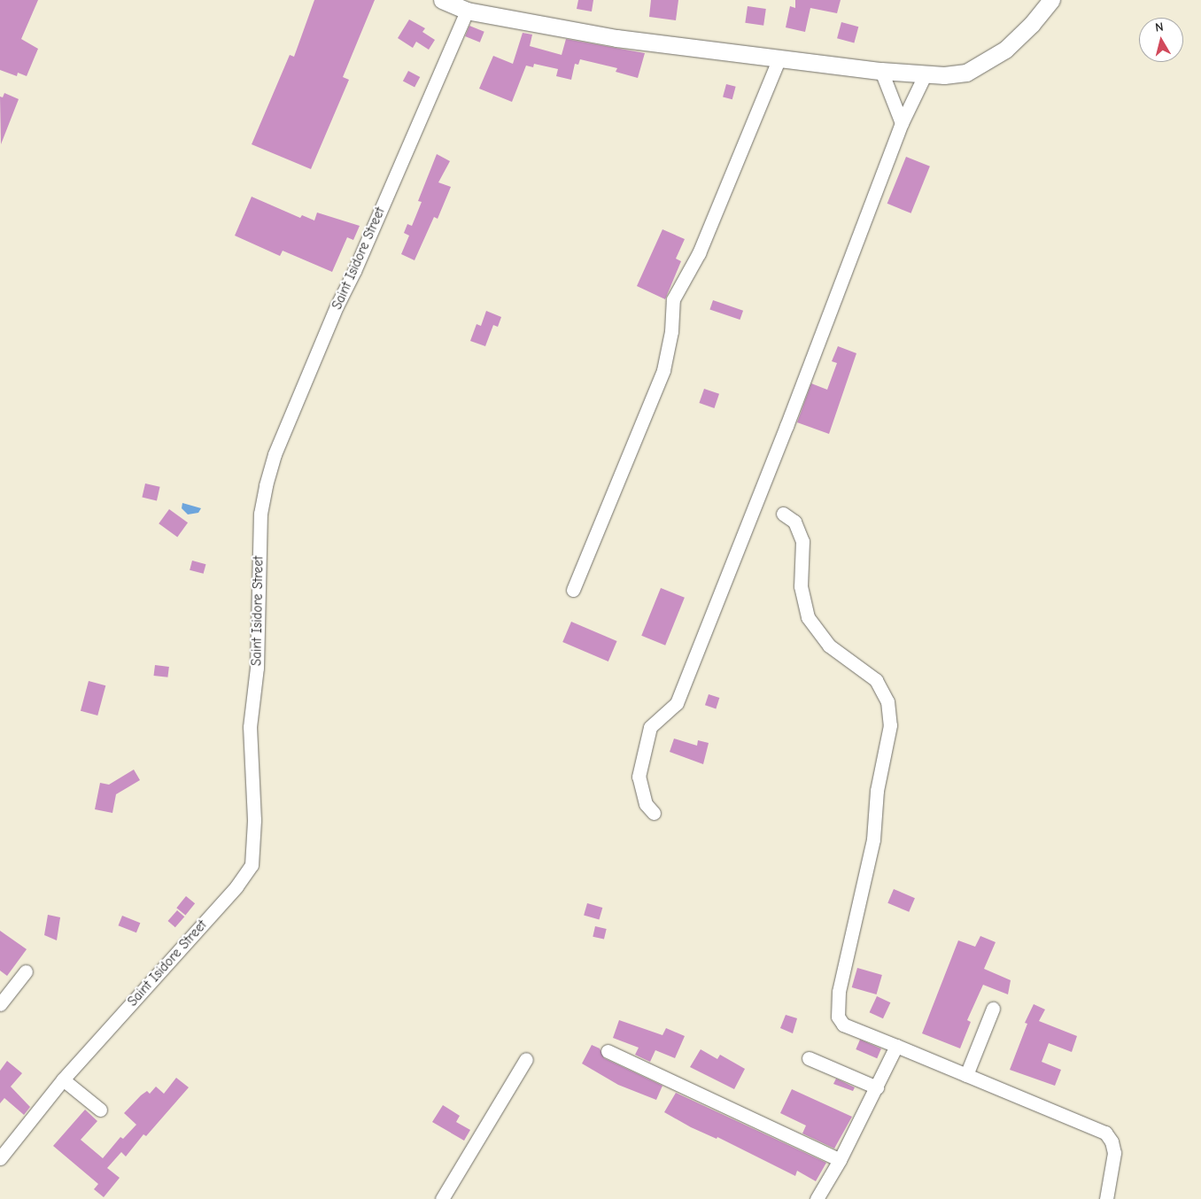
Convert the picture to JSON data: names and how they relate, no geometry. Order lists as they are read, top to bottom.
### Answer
{
  "streets": {
    "street": ["Saint Isidore Street"]
  },
  "north": "top"
}
